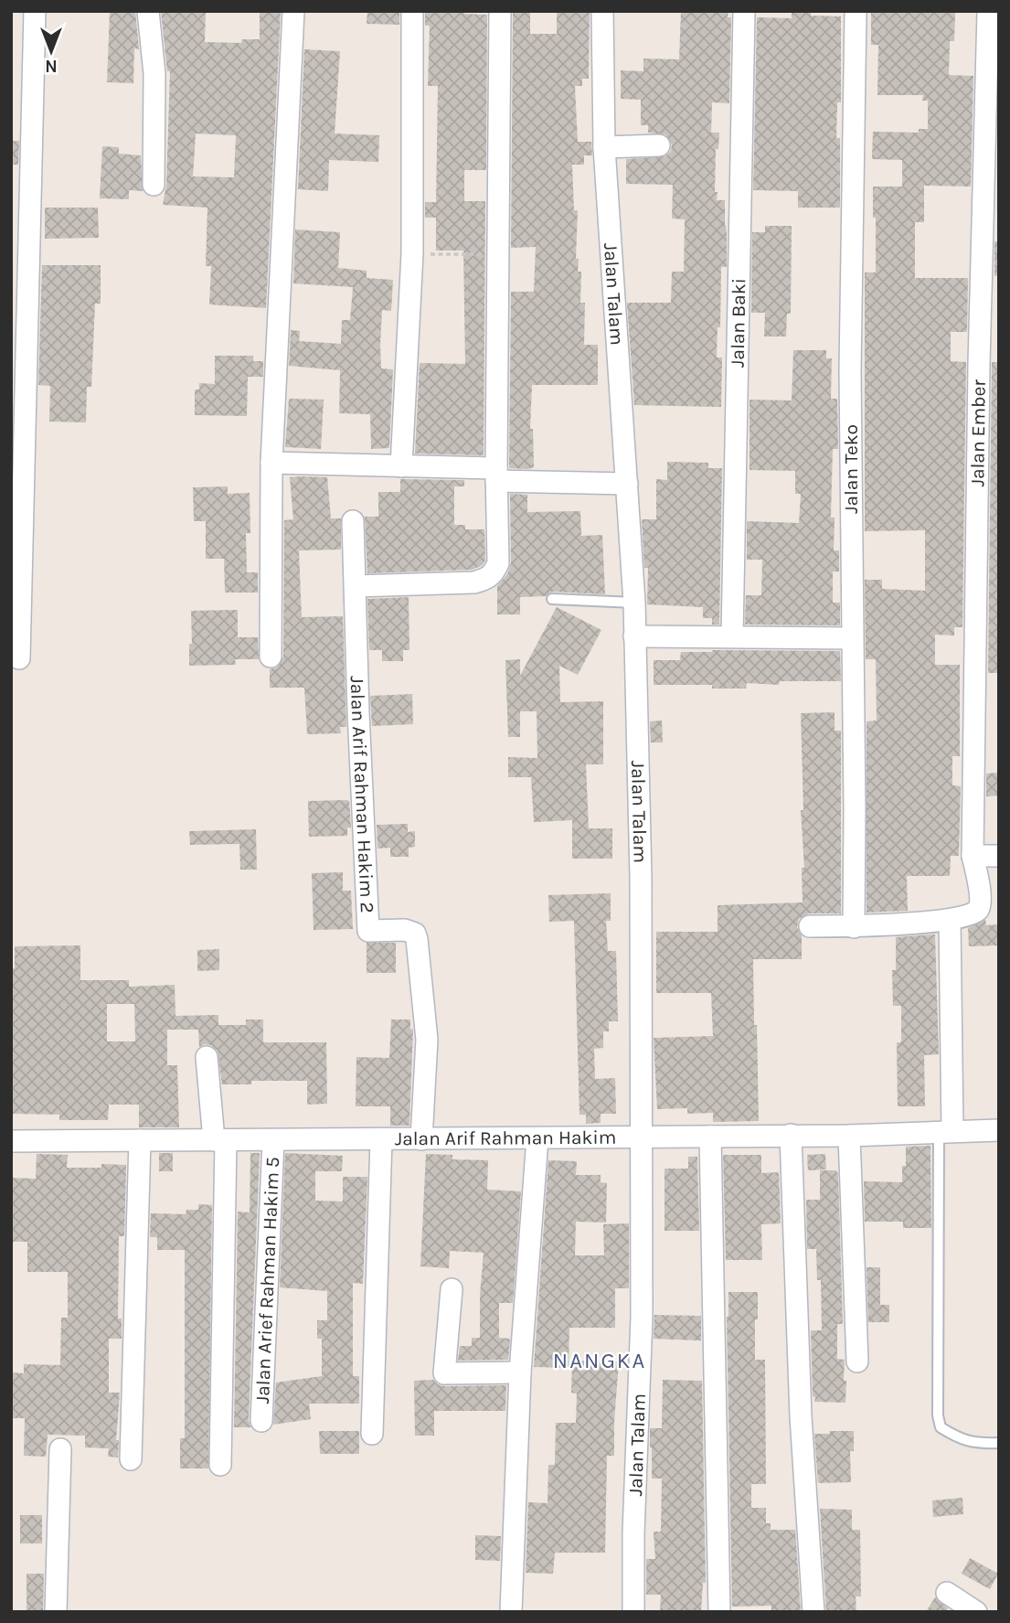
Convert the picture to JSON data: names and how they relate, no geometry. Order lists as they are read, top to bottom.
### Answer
{
  "streets": {
    "street": [
      "Jalan Talam",
      "Jalan Baki",
      "Jalan Ember",
      "Jalan Teko",
      "Jalan Arif Rahman Hakim 2",
      "Jalan Arif Rahman Hakim",
      "Jalan Arief Rahman Hakim 5"
    ]
  },
  "crossings": [
    ["Jalan Talam", "Jalan Arif Rahman Hakim"],
    ["Jalan Arif Rahman Hakim 2", "Jalan Arif Rahman Hakim"],
    ["Jalan Arif Rahman Hakim", "Jalan Arief Rahman Hakim 5"]
  ],
  "districts": ["NANGKA"],
  "north": "bottom"
}
